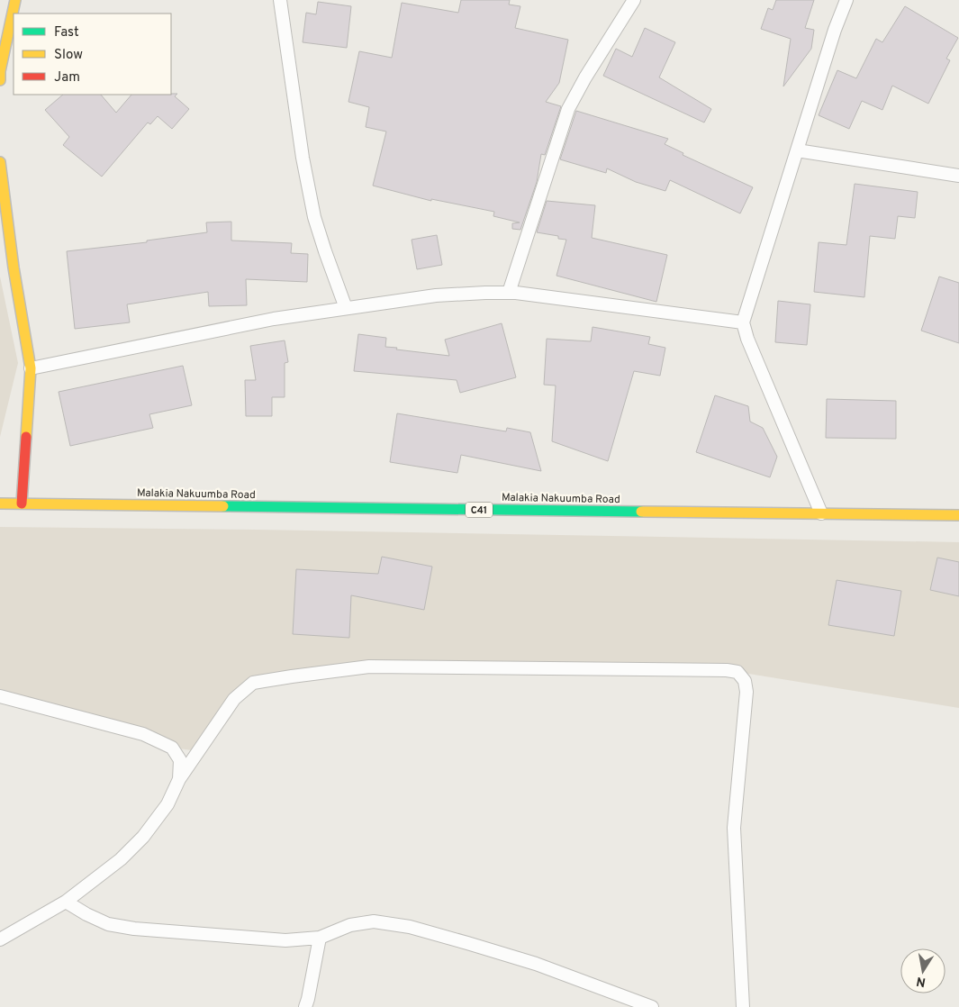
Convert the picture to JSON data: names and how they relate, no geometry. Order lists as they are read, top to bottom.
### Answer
{
  "streets": {
    "main road": ["Malakia Nakuumba Road", "C41"]
  },
  "legend": ["Fast", "Slow", "Jam"],
  "north": "bottom"
}
